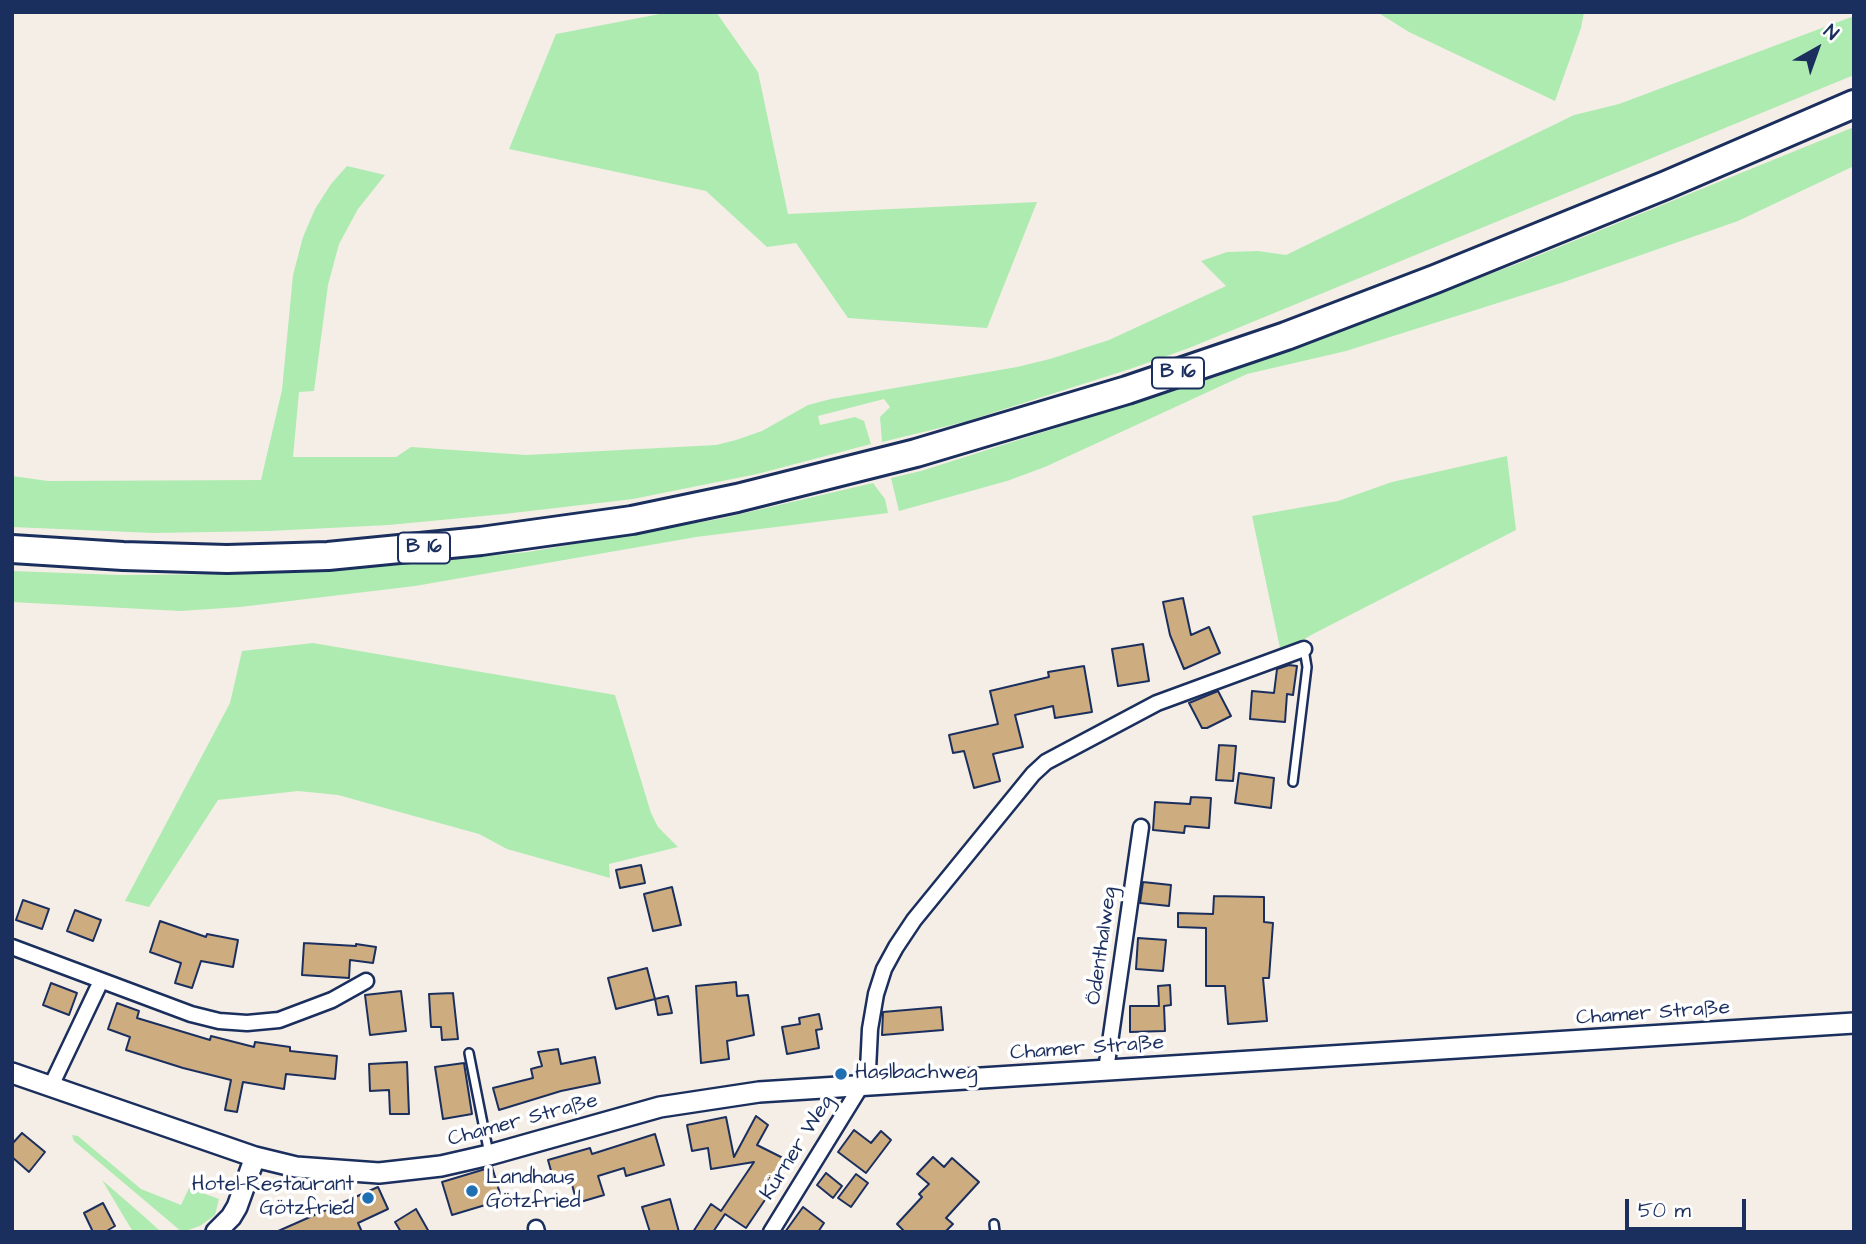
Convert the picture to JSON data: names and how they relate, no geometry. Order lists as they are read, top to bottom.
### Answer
{
  "streets": {
    "highway": ["B 16"],
    "street": ["Ödenthalweg", "Chamer Straße", "Kürner Weg"]
  },
  "crossings": [
    ["Ödenthalweg", "Chamer Straße"],
    ["Chamer Straße", "Kürner Weg"]
  ],
  "places": ["Haslbachweg", "Landhaus Götzfried", "Hotel-Restaurant Götzfried"],
  "scale_bar": "50 m",
  "north": "top right"
}
